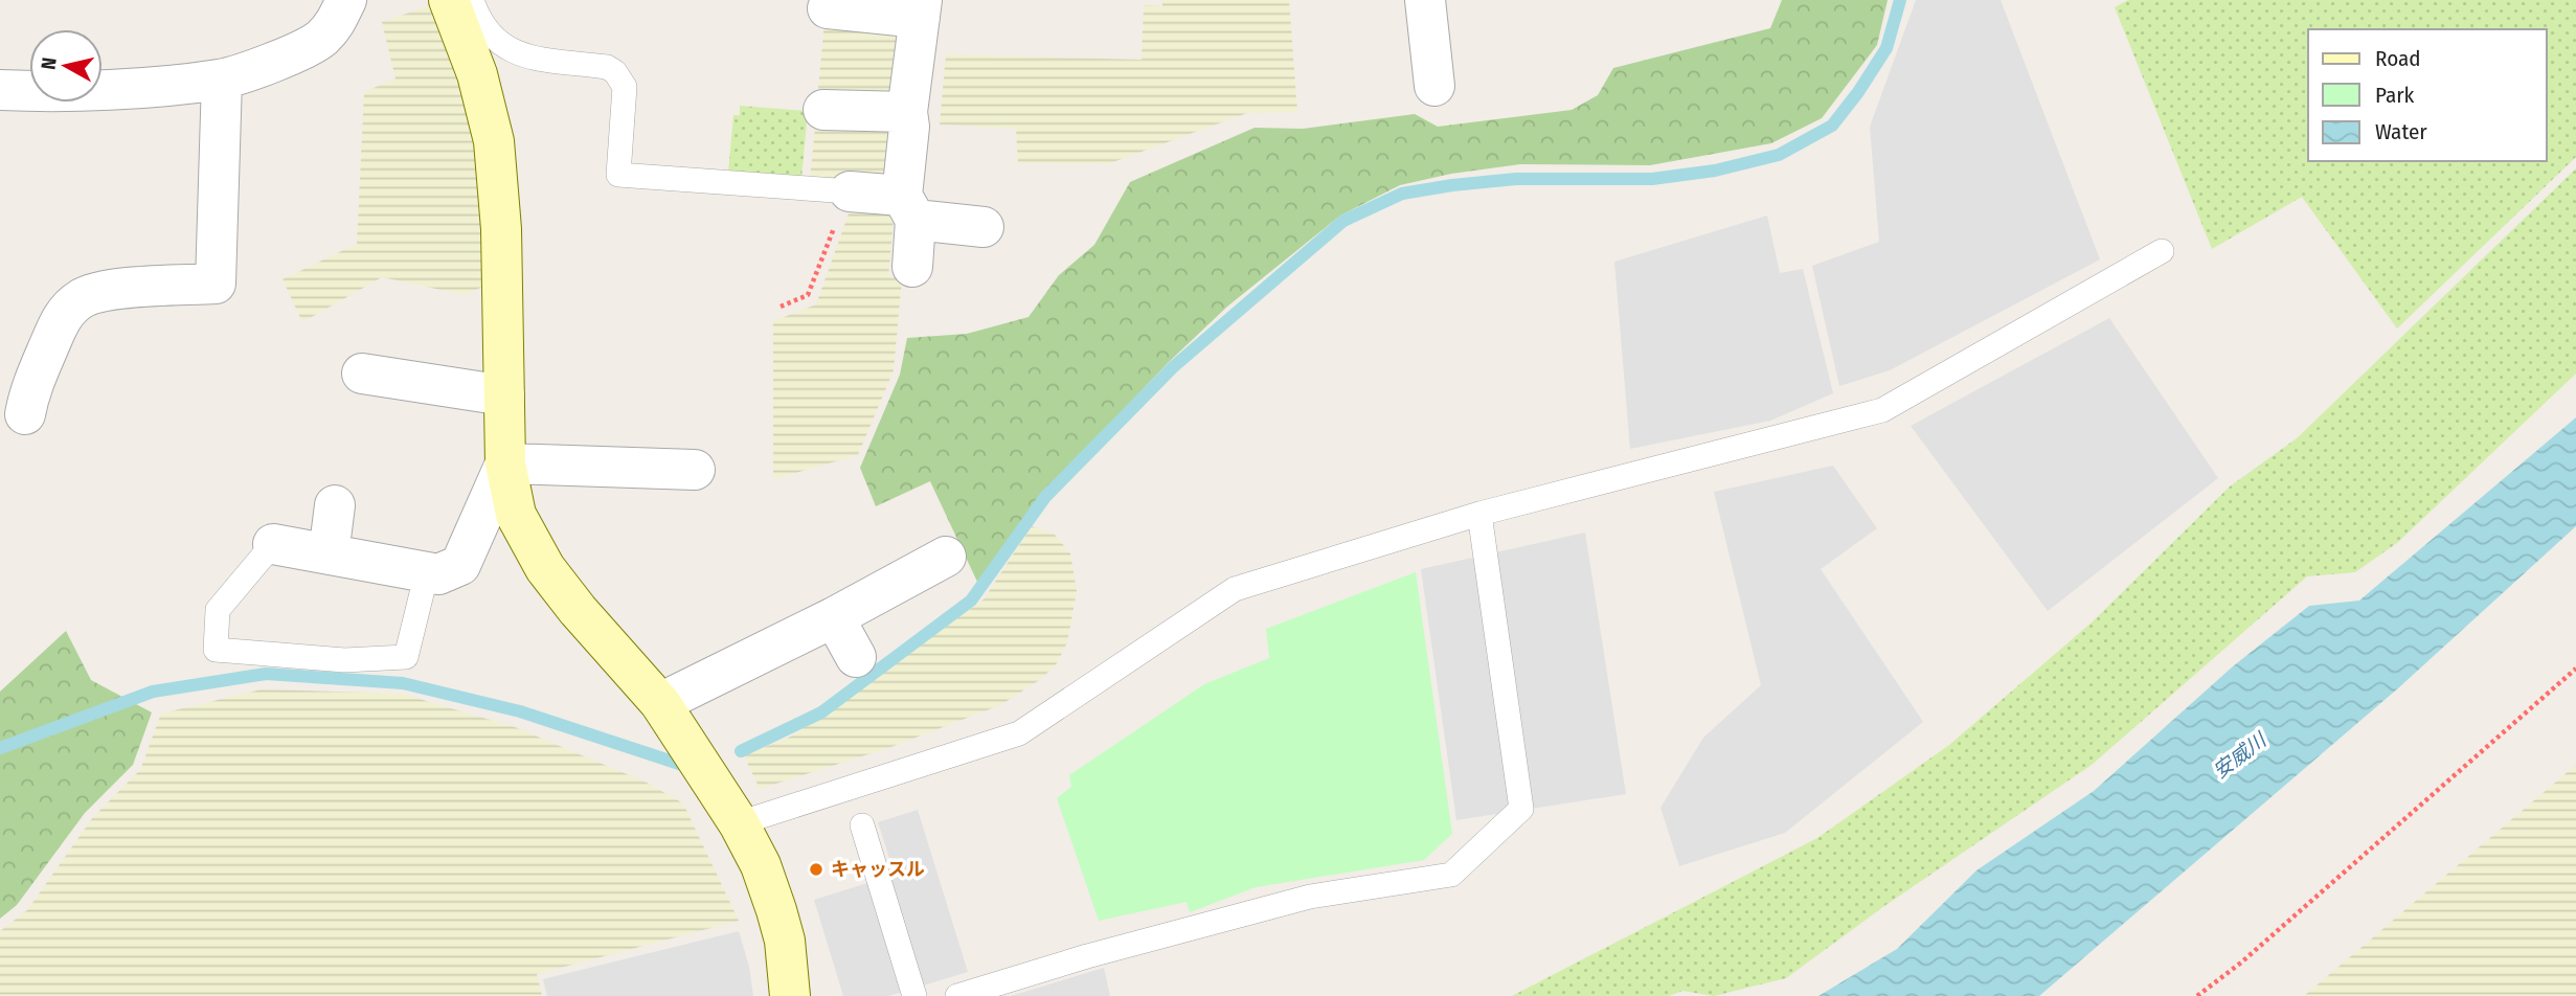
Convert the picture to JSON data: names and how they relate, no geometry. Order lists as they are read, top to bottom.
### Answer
{
  "water": ["安威川"],
  "places": ["キャッスル"],
  "legend": ["Road", "Park", "Water"],
  "north": "left"
}
